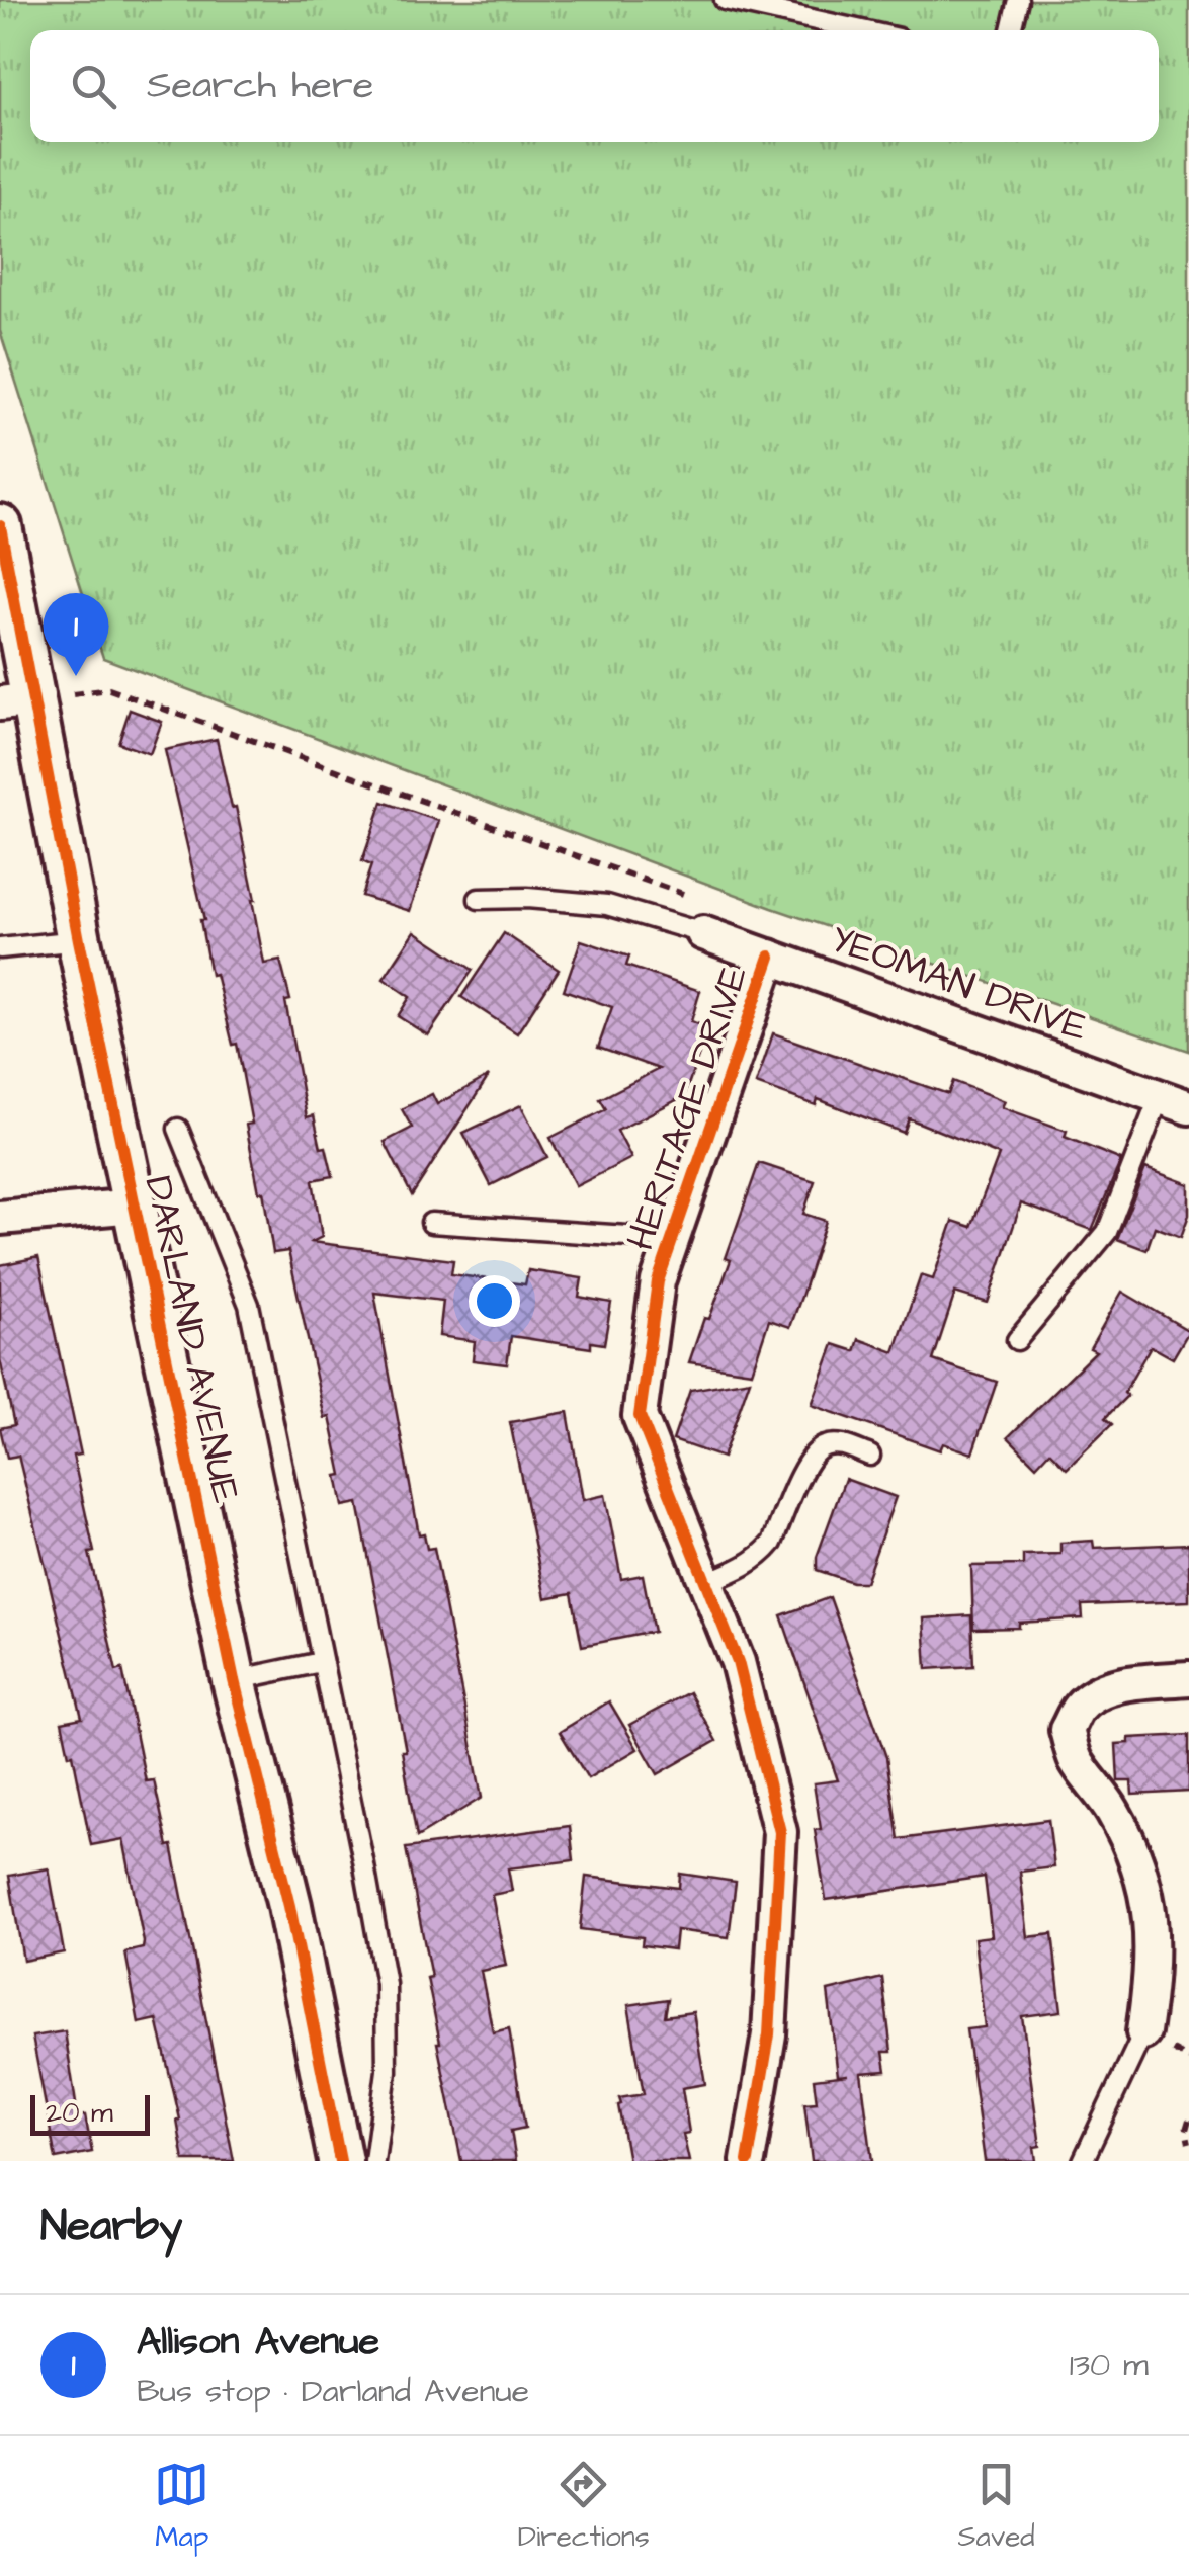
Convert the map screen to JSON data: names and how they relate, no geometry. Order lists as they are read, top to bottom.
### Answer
{
  "streets": {
    "street": ["YEOMAN DRIVE", "HERITAGE DRIVE", "DARLAND AVENUE"]
  },
  "crossings": [
    ["YEOMAN DRIVE", "HERITAGE DRIVE"]
  ],
  "scale_bar": "20 m",
  "page": {
    "search": "Search here",
    "pins": "1",
    "scale": "20 m",
    "heading": "Nearby",
    "list": [
      {
        "mark": "1",
        "name": "Allison Avenue",
        "note": "Bus stop · Darland Avenue",
        "value": "130 m"
      }
    ],
    "nav": ["Map", "Directions", "Saved"]
  }
}
